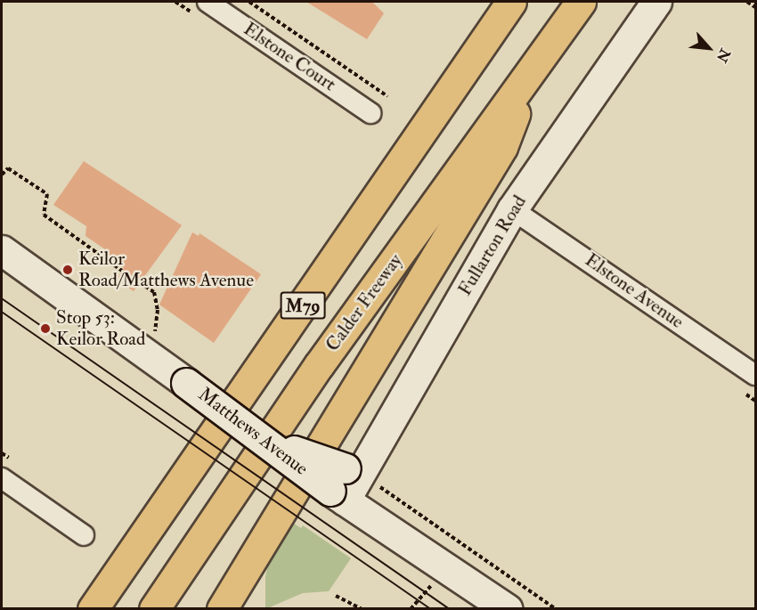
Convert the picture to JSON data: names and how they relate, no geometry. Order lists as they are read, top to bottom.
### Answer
{
  "streets": {
    "highway": ["Calder Freeway", "M79"],
    "main road": ["Fullarton Road", "Matthews Avenue"],
    "street": ["Elstone Court", "Elstone Avenue"]
  },
  "crossings": [
    ["Fullarton Road", "Elstone Avenue"],
    ["Fullarton Road", "Matthews Avenue"]
  ],
  "places": ["Keilor Road/Matthews Avenue", "Stop 53: Keilor Road"],
  "north": "bottom right"
}
